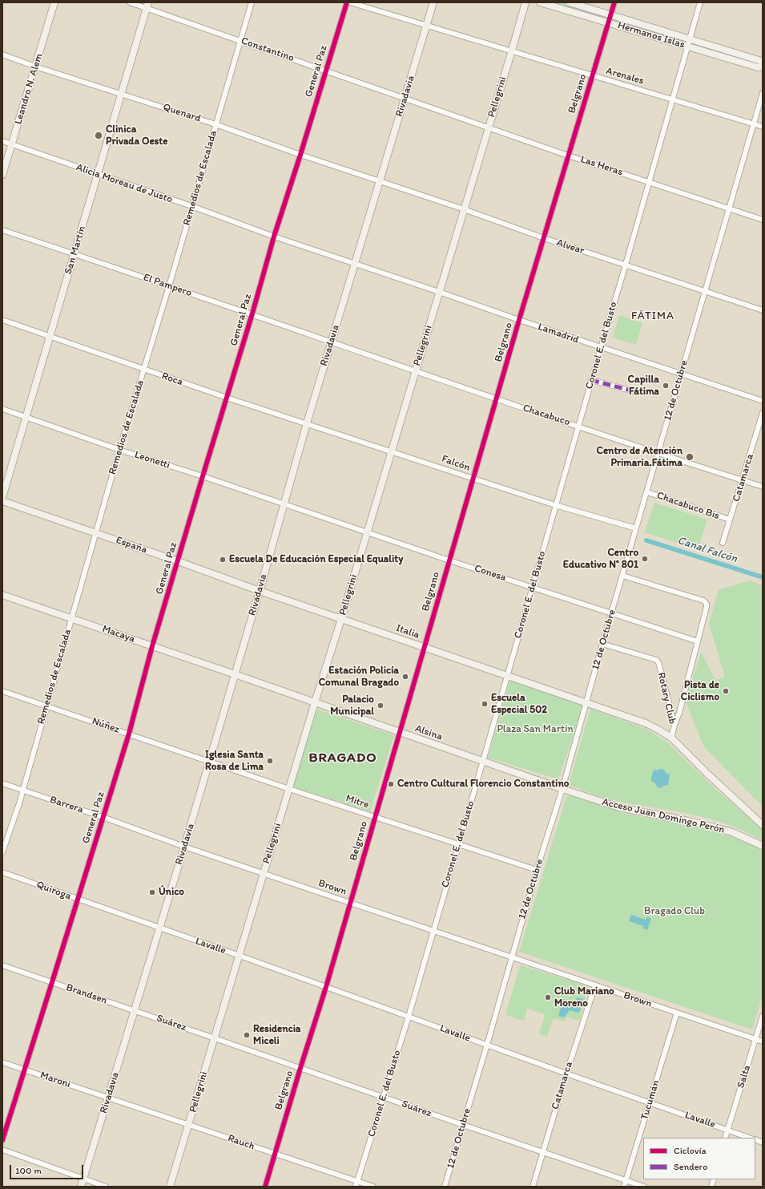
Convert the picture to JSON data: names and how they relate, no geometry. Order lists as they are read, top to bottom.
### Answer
{
  "streets": {
    "main road": [
      "Hermanos Islas",
      "Leandro N. Alem",
      "Rivadavia",
      "Pellegrini",
      "San Martín",
      "España",
      "Italia",
      "Macaya",
      "Alsina",
      "Acceso Juan Domingo Perón"
    ],
    "street": [
      "Constantino",
      "General Paz",
      "Arenales",
      "Belgrano",
      "Quenard",
      "Las Heras",
      "Remedios de Escalada",
      "Alicia Moreau de Justo",
      "Alvear",
      "El Pampero",
      "Lamadrid",
      "Coronel E. del Busto",
      "Roca",
      "12 de Octubre",
      "Chacabuco",
      "Leonetti",
      "Falcón",
      "Catamarca",
      "Chacabuco Bis",
      "Conesa",
      "Rotary Club",
      "Núñez",
      "Mitre",
      "Barrera",
      "Brown",
      "Quiroga",
      "Lavalle",
      "Brandsen",
      "Suárez",
      "Salta",
      "Maroni",
      "Tucumán",
      "Rauch"
    ]
  },
  "crossings": [
    ["Hermanos Islas", "Belgrano"],
    ["Hermanos Islas", "Coronel E. del Busto"],
    ["Constantino", "General Paz"],
    ["Constantino", "Rivadavia"],
    ["Constantino", "Las Heras"],
    ["Constantino", "Remedios de Escalada"],
    ["Constantino", "San Martín"],
    ["General Paz", "Quenard"],
    ["General Paz", "Alicia Moreau de Justo"],
    ["General Paz", "El Pampero"],
    ["General Paz", "Roca"],
    ["General Paz", "Leonetti"],
    ["General Paz", "España"],
    ["General Paz", "Macaya"],
    ["General Paz", "Núñez"],
    ["General Paz", "Barrera"],
    ["General Paz", "Quiroga"],
    ["General Paz", "Brandsen"],
    ["General Paz", "Maroni"],
    ["Arenales", "Belgrano"],
    ["Arenales", "Rivadavia"],
    ["Arenales", "Pellegrini"],
    ["Arenales", "Coronel E. del Busto"],
    ["Arenales", "12 de Octubre"],
    ["Leandro N. Alem", "Quenard"],
    ["Leandro N. Alem", "Alicia Moreau de Justo"],
    ["Belgrano", "Las Heras"],
    ["Belgrano", "Alvear"],
    ["Belgrano", "Lamadrid"],
    ["Belgrano", "Chacabuco"],
    ["Belgrano", "Falcón"],
    ["Belgrano", "Conesa"],
    ["Belgrano", "Italia"],
    ["Belgrano", "Alsina"],
    ["Belgrano", "Mitre"],
    ["Belgrano", "Brown"],
    ["Belgrano", "Lavalle"],
    ["Belgrano", "Suárez"],
    ["Belgrano", "Rauch"],
    ["Rivadavia", "Quenard"],
    ["Rivadavia", "Las Heras"],
    ["Rivadavia", "Alicia Moreau de Justo"],
    ["Rivadavia", "Alvear"],
    ["Rivadavia", "El Pampero"],
    ["Rivadavia", "Lamadrid"],
    ["Rivadavia", "Roca"],
    ["Rivadavia", "Chacabuco"],
    ["Rivadavia", "Leonetti"],
    ["Rivadavia", "Falcón"],
    ["Rivadavia", "España"],
    ["Rivadavia", "Conesa"],
    ["Rivadavia", "Italia"],
    ["Rivadavia", "Macaya"],
    ["Rivadavia", "Núñez"],
    ["Rivadavia", "Alsina"],
    ["Rivadavia", "Mitre"],
    ["Rivadavia", "Barrera"],
    ["Rivadavia", "Brown"],
    ["Rivadavia", "Quiroga"],
    ["Rivadavia", "Lavalle"],
    ["Rivadavia", "Brandsen"],
    ["Rivadavia", "Suárez"],
    ["Rivadavia", "Maroni"],
    ["Rivadavia", "Rauch"],
    ["Pellegrini", "Las Heras"],
    ["Pellegrini", "Alvear"],
    ["Pellegrini", "Lamadrid"],
    ["Pellegrini", "Chacabuco"],
    ["Pellegrini", "Falcón"],
    ["Pellegrini", "Conesa"],
    ["Pellegrini", "Italia"],
    ["Pellegrini", "Alsina"],
    ["Pellegrini", "Mitre"],
    ["Pellegrini", "Brown"],
    ["Pellegrini", "Lavalle"],
    ["Pellegrini", "Suárez"],
    ["Pellegrini", "Rauch"],
    ["Quenard", "Remedios de Escalada"],
    ["Quenard", "Alvear"],
    ["Quenard", "San Martín"],
    ["Las Heras", "Coronel E. del Busto"],
    ["Las Heras", "12 de Octubre"],
    ["Remedios de Escalada", "Alicia Moreau de Justo"],
    ["Remedios de Escalada", "El Pampero"],
    ["Remedios de Escalada", "Roca"],
    ["Remedios de Escalada", "Leonetti"],
    ["Remedios de Escalada", "España"],
    ["Remedios de Escalada", "Macaya"],
    ["Remedios de Escalada", "Núñez"],
    ["Remedios de Escalada", "Barrera"],
    ["Alicia Moreau de Justo", "San Martín"],
    ["Alicia Moreau de Justo", "Lamadrid"],
    ["Alvear", "Coronel E. del Busto"],
    ["Alvear", "12 de Octubre"],
    ["San Martín", "El Pampero"],
    ["San Martín", "Roca"],
    ["San Martín", "Leonetti"],
    ["El Pampero", "Chacabuco"],
    ["Lamadrid", "Coronel E. del Busto"],
    ["Lamadrid", "12 de Octubre"],
    ["Coronel E. del Busto", "Chacabuco"],
    ["Coronel E. del Busto", "Falcón"],
    ["Coronel E. del Busto", "Conesa"],
    ["Coronel E. del Busto", "Italia"],
    ["Coronel E. del Busto", "Alsina"],
    ["Coronel E. del Busto", "Mitre"],
    ["Coronel E. del Busto", "Brown"],
    ["Coronel E. del Busto", "Lavalle"],
    ["Coronel E. del Busto", "Suárez"],
    ["Coronel E. del Busto", "Rauch"],
    ["Roca", "Falcón"],
    ["12 de Octubre", "Chacabuco"],
    ["12 de Octubre", "Falcón"],
    ["12 de Octubre", "Chacabuco Bis"],
    ["12 de Octubre", "Conesa"],
    ["12 de Octubre", "Italia"],
    ["12 de Octubre", "Rotary Club"],
    ["12 de Octubre", "Alsina"],
    ["12 de Octubre", "Mitre"],
    ["12 de Octubre", "Acceso Juan Domingo Perón"],
    ["12 de Octubre", "Brown"],
    ["12 de Octubre", "Lavalle"],
    ["12 de Octubre", "Suárez"],
    ["Chacabuco", "Catamarca"],
    ["Leonetti", "Conesa"],
    ["Catamarca", "Chacabuco Bis"],
    ["Catamarca", "Brown"],
    ["Catamarca", "Lavalle"],
    ["Catamarca", "Suárez"],
    ["España", "Italia"],
    ["Macaya", "Alsina"],
    ["Núñez", "Mitre"],
    ["Alsina", "Acceso Juan Domingo Perón"],
    ["Barrera", "Brown"],
    ["Brown", "Salta"],
    ["Brown", "Tucumán"],
    ["Quiroga", "Lavalle"],
    ["Lavalle", "Salta"],
    ["Lavalle", "Tucumán"],
    ["Brandsen", "Suárez"],
    ["Suárez", "Tucumán"],
    ["Maroni", "Rauch"]
  ],
  "districts": ["FÁTIMA", "BRAGADO"],
  "water": ["Canal Falcón"],
  "parks": ["Plaza San Martín", "Bragado Club"],
  "places": [
    "Clinica Privada Oeste",
    "Capilla Fátima",
    "Centro de Atención Primaria.Fátima",
    "Centro Educativo N° 801",
    "Escuela De Educación Especial Equality",
    "Estación Policía Comunal Bragado",
    "Pista de Ciclismo",
    "Escuela Especial 502",
    "Palacio Municipal",
    "Iglesia Santa Rosa de Lima",
    "Centro Cultural Florencio Constantino",
    "Único",
    "Club Mariano Moreno",
    "Residencia Miceli"
  ],
  "legend": ["Ciclovía", "Sendero"],
  "scale_bar": "100 m"
}
